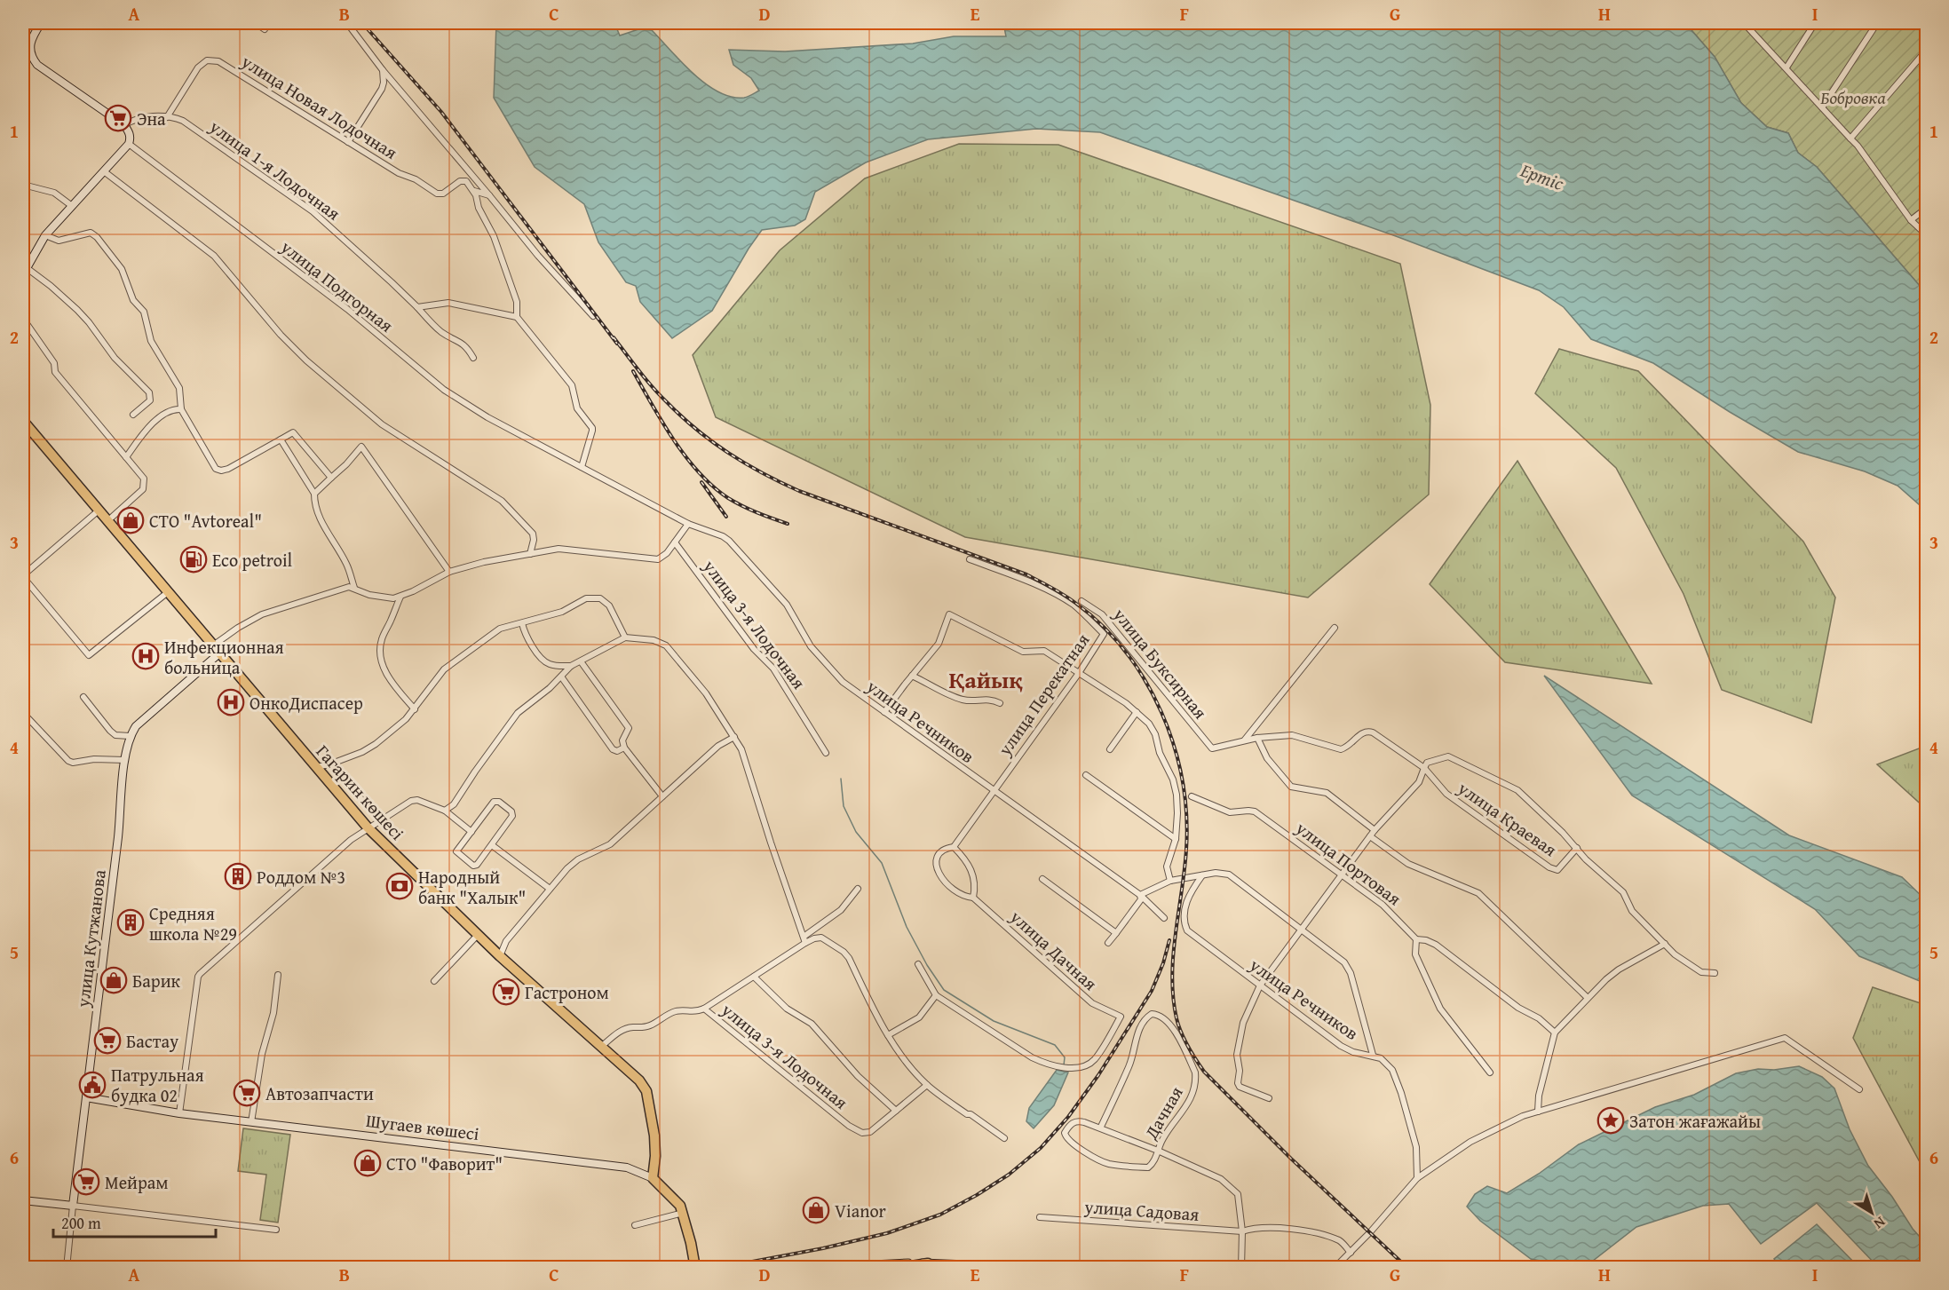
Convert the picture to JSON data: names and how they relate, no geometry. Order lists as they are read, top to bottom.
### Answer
{
  "streets": {
    "highway": ["Гагарин көшесі", "Шугаев көшесі"],
    "street": [
      "улица Новая Лодочная",
      "улица 1-я Лодочная",
      "улица Подгорная",
      "улица 3-я Лодочная",
      "улица Буксирная",
      "улица Перекатная",
      "улица Речников",
      "улица Краевая",
      "улица Портовая",
      "улица Кутжанова",
      "улица Дачная",
      "Дачная",
      "улица Садовая"
    ]
  },
  "crossings": [
    ["улица Новая Лодочная", "улица 1-я Лодочная"],
    ["улица Подгорная", "улица Речников"],
    ["улица Буксирная", "улица Краевая"],
    ["улица Перекатная", "улица Речников"],
    ["улица Перекатная", "улица Дачная"],
    ["Гагарин көшесі", "улица Кутжанова"],
    ["Гагарин көшесі", "Шугаев көшесі"],
    ["улица Кутжанова", "Шугаев көшесі"]
  ],
  "districts": ["Қайық"],
  "water": ["Ертіс"],
  "parks": ["Бобровка"],
  "places": {
    "supermarket": [
      "Эна",
      "Гастроном",
      "Бастау",
      "Автозапчасти",
      "Мейрам"
    ],
    "shop": [
      "СТО \"Avtoreal\"",
      "Барик",
      "СТО \"Фаворит\"",
      "Vianor"
    ],
    "fuel station": ["Eco petroil"],
    "hospital": ["Инфекционная больница", "ОнкоДиспасер"],
    "building": ["Роддом №3", "Средняя школа №29"],
    "bank": ["Народный банк \"Халык\""],
    "public building": ["Патрульная будка 02"],
    "place": ["Затон жағажайы"]
  },
  "scale_bar": "200 m",
  "north": "bottom right",
  "grid": {
    "columns": [
      "A",
      "B",
      "C",
      "D",
      "E",
      "F",
      "G",
      "H",
      "I"
    ],
    "rows": [
      "1",
      "2",
      "3",
      "4",
      "5",
      "6"
    ]
  }
}
